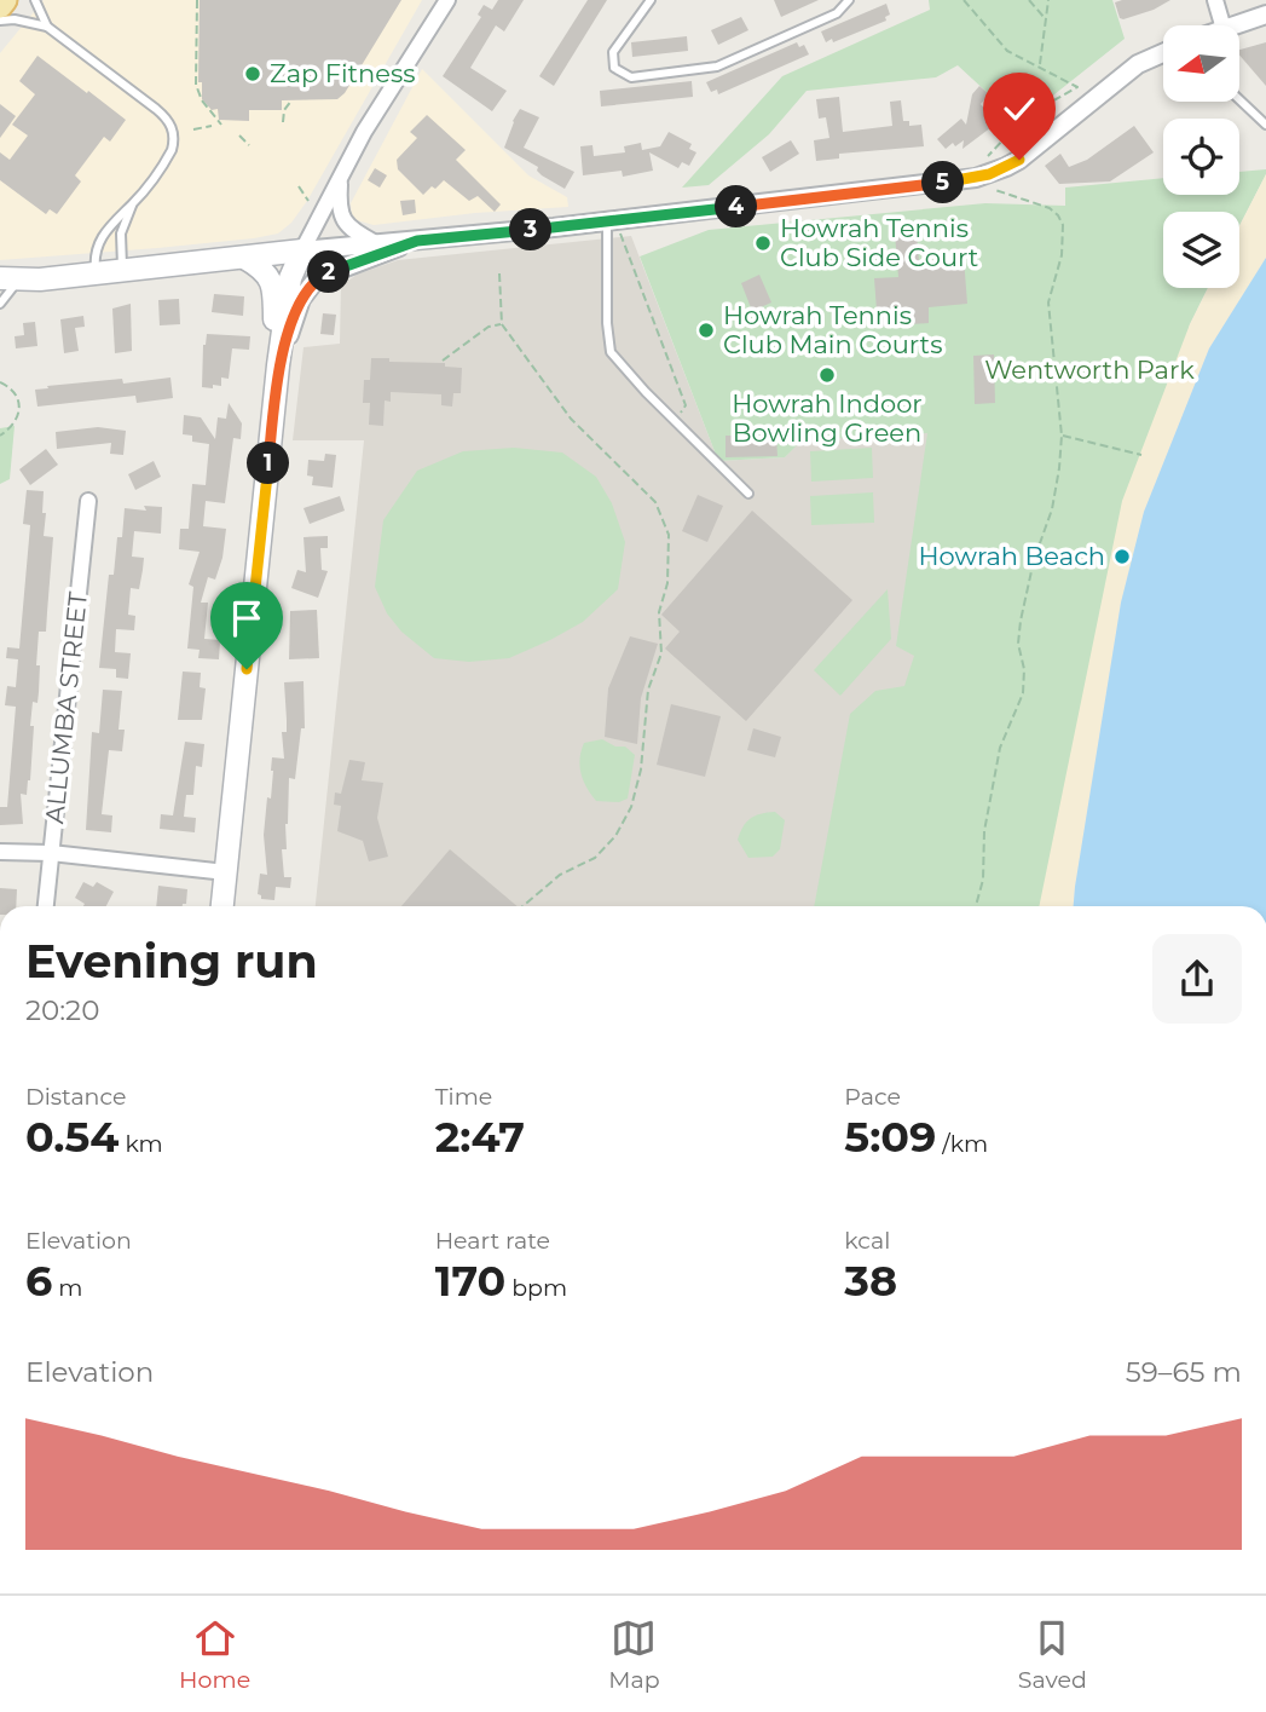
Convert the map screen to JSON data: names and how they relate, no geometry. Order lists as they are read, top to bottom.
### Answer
{
  "streets": {
    "street": ["ALLUMBA STREET"]
  },
  "parks": ["Wentworth Park"],
  "places": [
    "Zap Fitness",
    "Howrah Tennis Club Side Court",
    "Howrah Tennis Club Main Courts",
    "Howrah Indoor Bowling Green",
    "Howrah Beach"
  ],
  "north": "left",
  "page": {
    "pins": [
      "5",
      "4",
      "3",
      "2",
      "1"
    ],
    "heading": ["Evening run", "20:20"],
    "stats": [
      ["Distance", "0.54 km"],
      ["Time", "2:47"],
      ["Pace", "5:09 /km"],
      ["Elevation", "6 m"],
      ["Heart rate", "170 bpm"],
      ["kcal", "38"]
    ],
    "chart": ["Elevation", "59–65 m"],
    "tabs": ["Home", "Map", "Saved"]
  }
}
